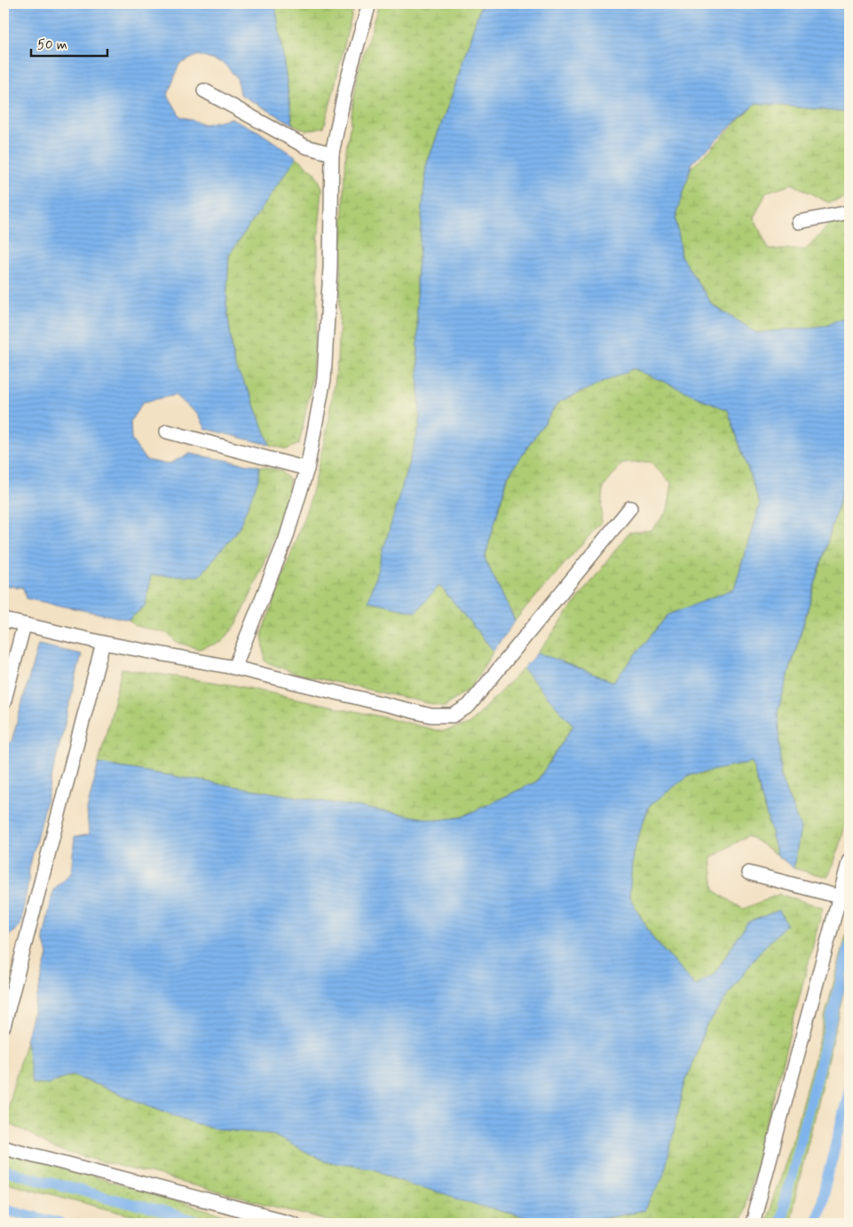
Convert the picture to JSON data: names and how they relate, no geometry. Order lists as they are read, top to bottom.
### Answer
{
  "scale_bar": "50 m"
}
